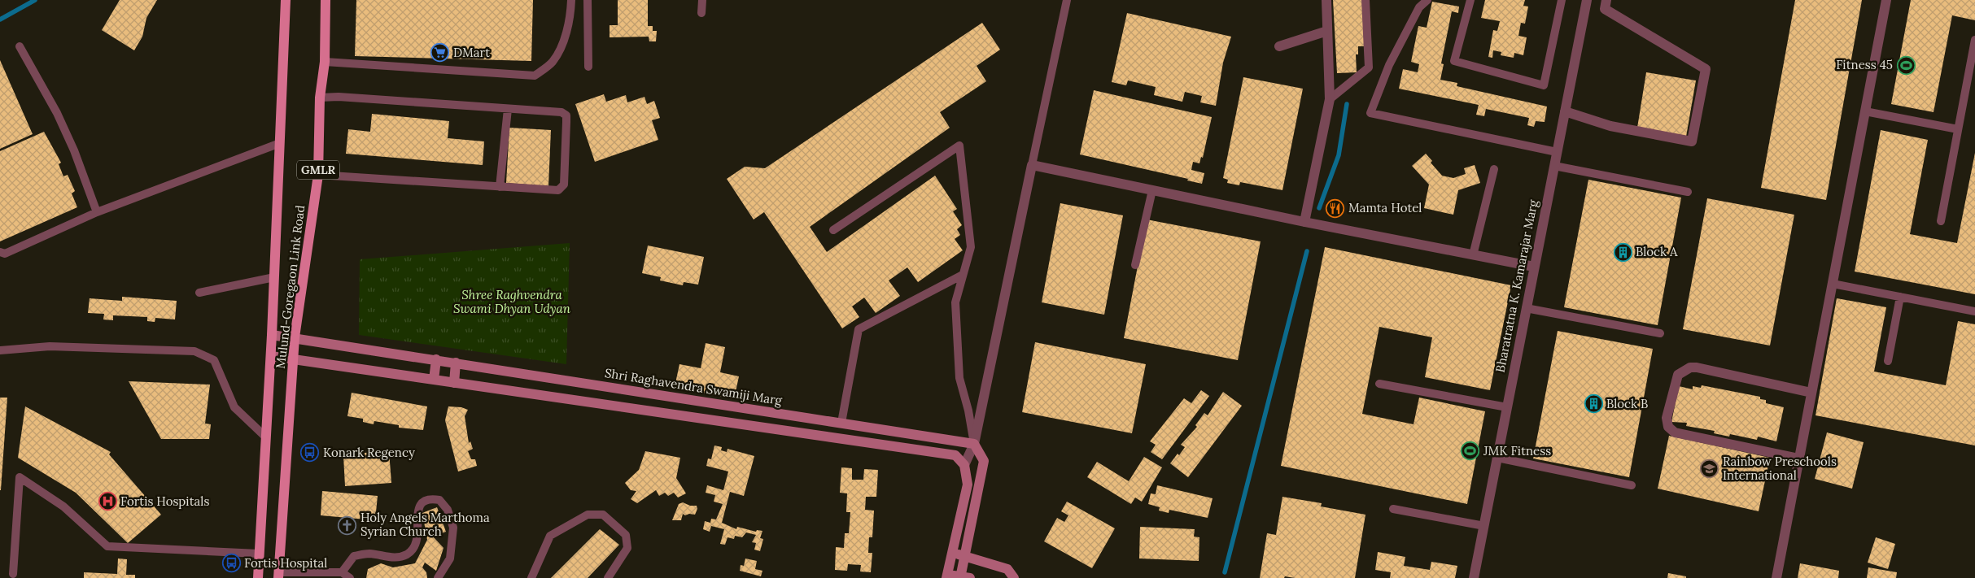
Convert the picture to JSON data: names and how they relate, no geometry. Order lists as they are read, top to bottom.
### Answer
{
  "streets": {
    "main road": ["GMLR", "Mulund-Goregaon Link Road"],
    "street": ["Bharatratna K. Kamarajar Marg", "Shri Raghavendra Swamiji Marg"]
  },
  "crossings": [
    ["Mulund-Goregaon Link Road", "Shri Raghavendra Swamiji Marg"]
  ],
  "parks": ["Shree Raghvendra Swami Dhyan Udyan"],
  "places": {
    "supermarket": ["DMart"],
    "sports": ["Fitness 45", "JMK Fitness"],
    "restaurant": ["Mamta Hotel"],
    "building": ["Block A", "Block B"],
    "bus stop": ["Konark Regency", "Fortis Hospital"],
    "school or university": ["Rainbow Preschools International"],
    "hospital": ["Fortis Hospitals"],
    "church": ["Holy Angels Marthoma Syrian Church"]
  }
}
